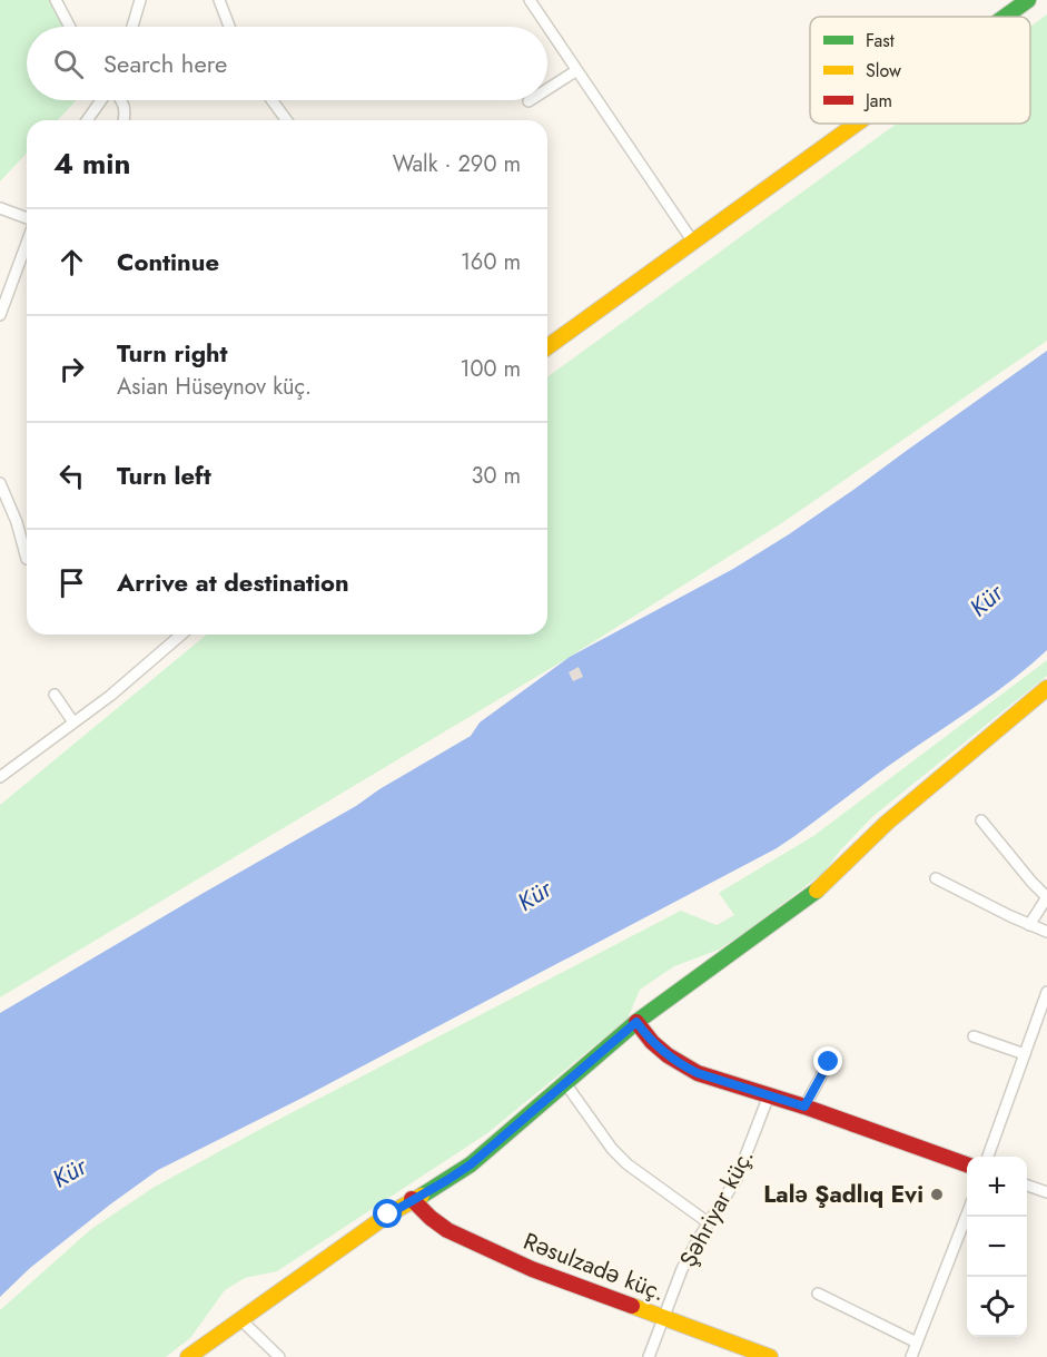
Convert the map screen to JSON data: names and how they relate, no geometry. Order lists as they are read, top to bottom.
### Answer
{
  "streets": {
    "street": ["Şəhriyar küç.", "Rəsulzadə küç."]
  },
  "crossings": [
    ["Şəhriyar küç.", "Rəsulzadə küç."]
  ],
  "water": ["Kür"],
  "places": ["Lalə Şadlıq Evi"],
  "legend": ["Fast", "Slow", "Jam"],
  "page": {
    "search": "Search here",
    "heading": ["4 min", "Walk · 290 m"],
    "list": [
      ["Continue", "160 m"],
      ["Turn right", "Asian Hüseynov küç.", "100 m"],
      ["Turn left", "30 m"],
      "Arrive at destination"
    ],
    "map_buttons": ["+", "−"]
  }
}
